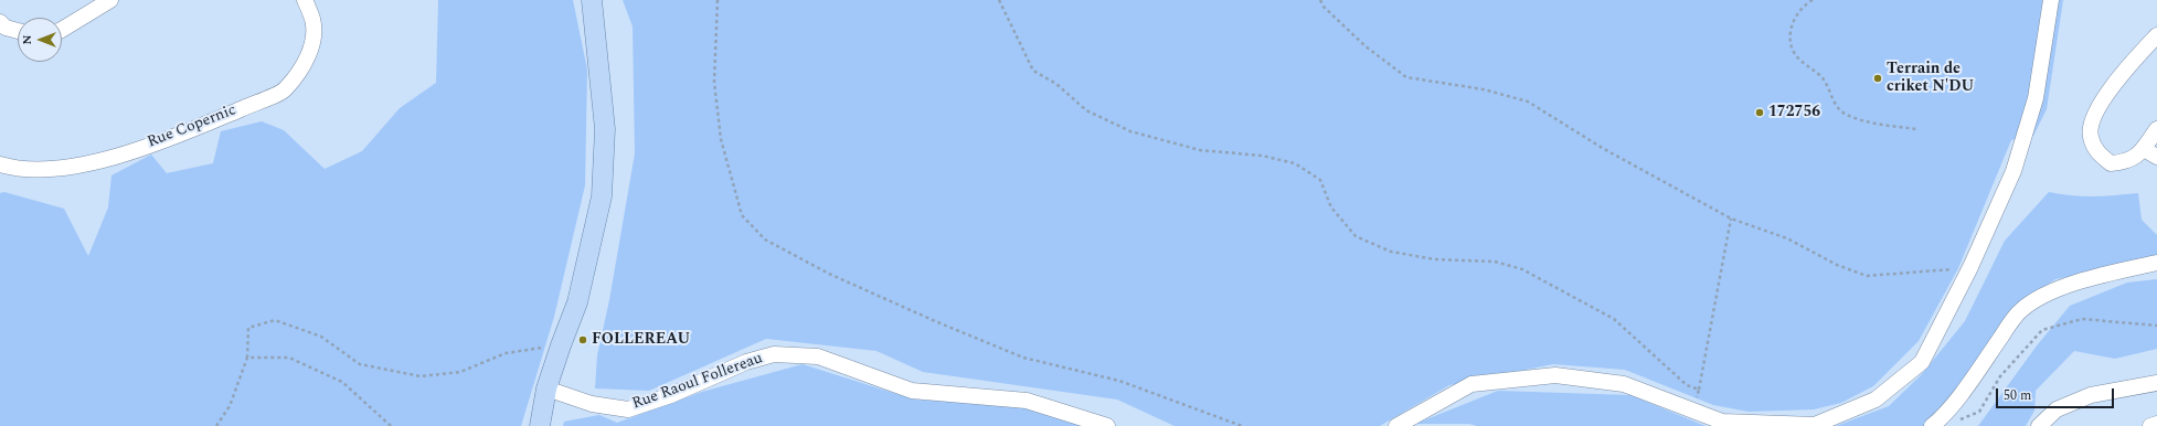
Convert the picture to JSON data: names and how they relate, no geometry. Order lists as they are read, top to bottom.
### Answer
{
  "streets": {
    "street": ["Rue Copernic", "Rue Raoul Follereau"]
  },
  "places": ["Terrain de criket N'DU", "172756", "FOLLEREAU"],
  "scale_bar": "50 m",
  "north": "left"
}
